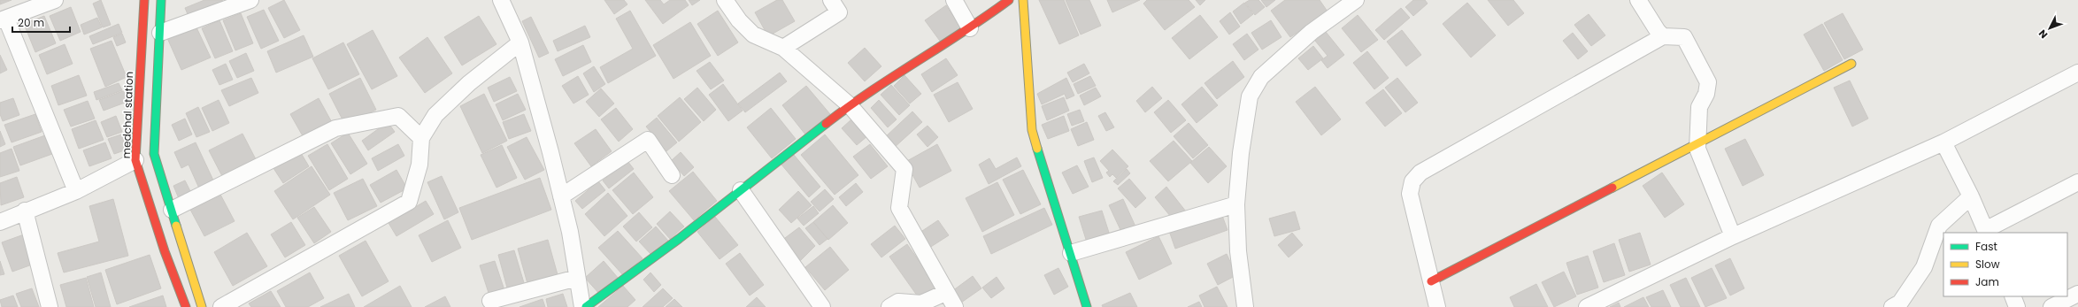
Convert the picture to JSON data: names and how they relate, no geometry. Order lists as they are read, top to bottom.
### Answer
{
  "streets": {
    "street": ["medchal station"]
  },
  "legend": ["Fast", "Slow", "Jam"],
  "scale_bar": "20 m",
  "north": "bottom left"
}
